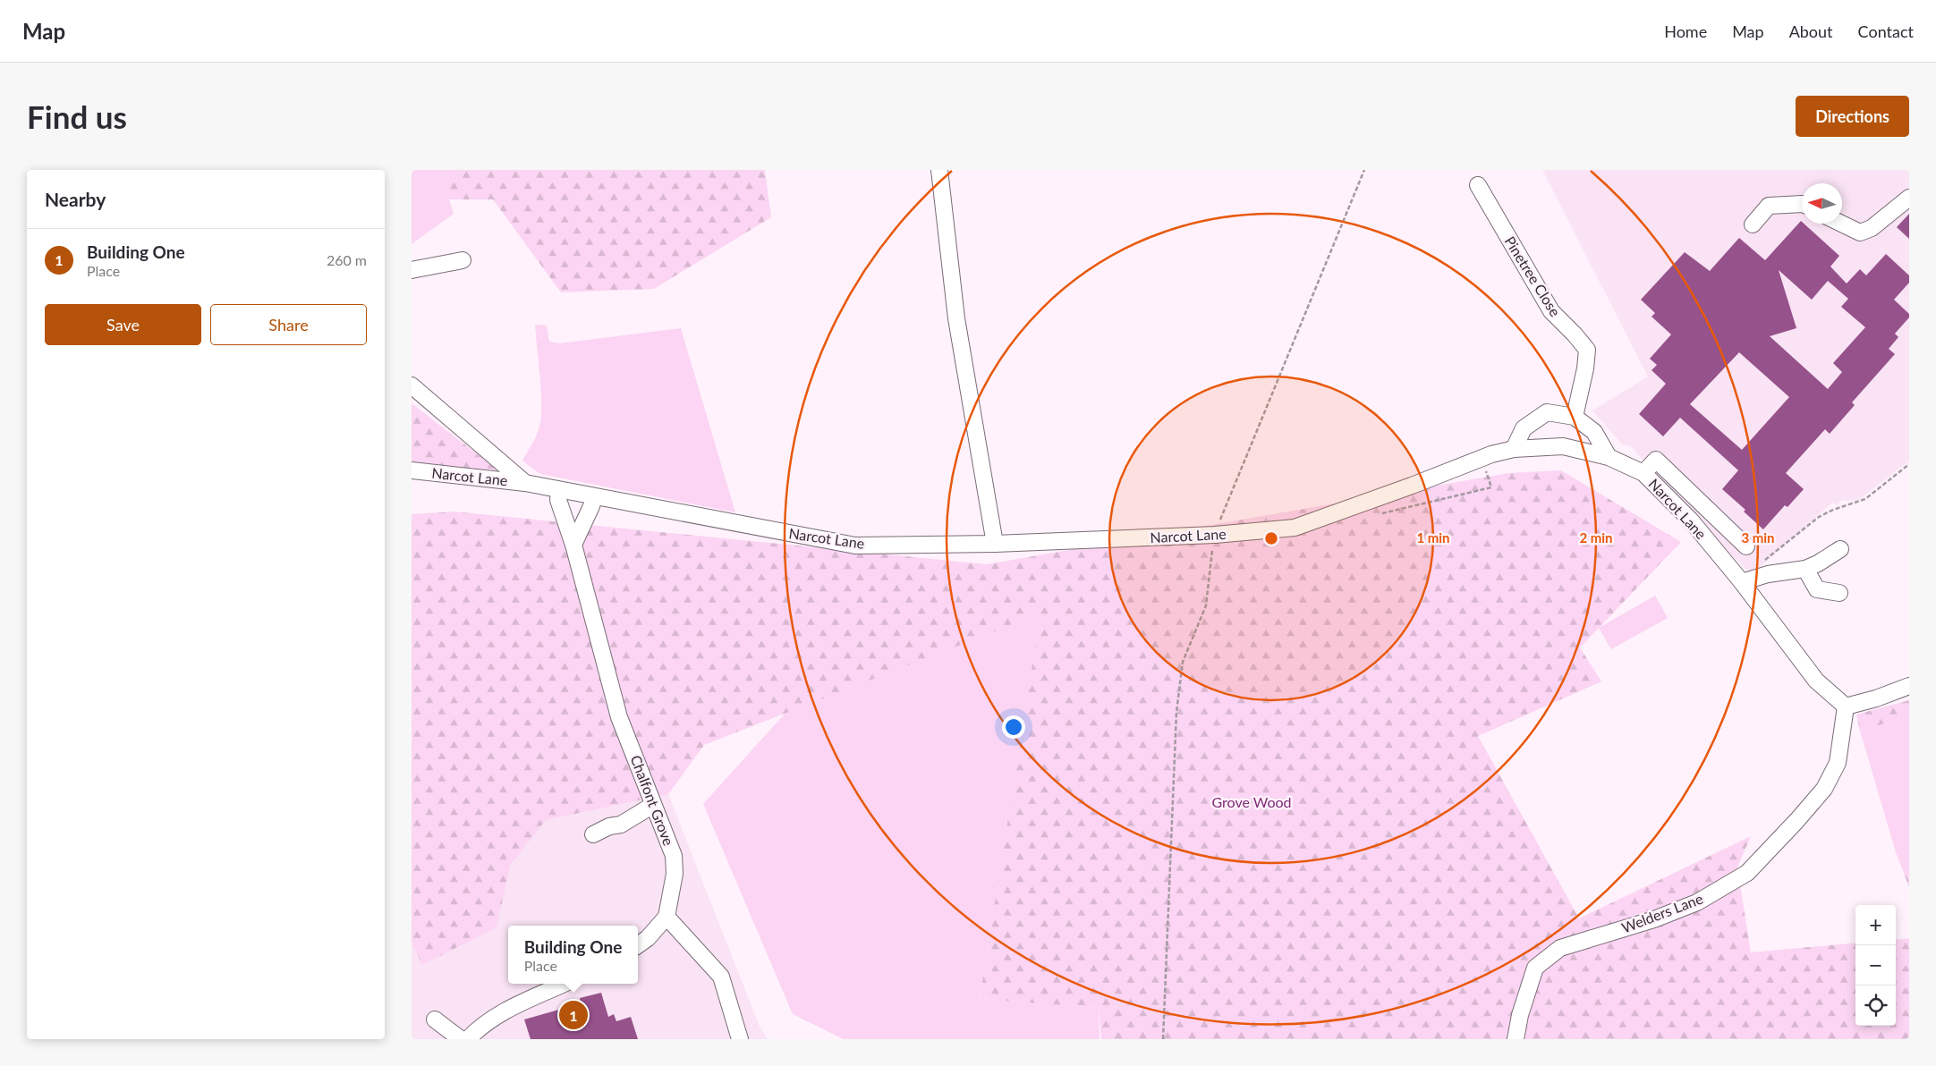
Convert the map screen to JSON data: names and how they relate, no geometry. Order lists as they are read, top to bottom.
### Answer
{
  "streets": {
    "street": [
      "Pinetree Close",
      "Narcot Lane",
      "Chalfont Grove",
      "Welders Lane"
    ]
  },
  "crossings": [
    ["Narcot Lane", "Chalfont Grove"],
    ["Narcot Lane", "Welders Lane"]
  ],
  "parks": ["Grove Wood"],
  "north": "left",
  "page": {
    "header": "Map",
    "nav": [
      "Home",
      "Map",
      "About",
      "Contact"
    ],
    "buttons": [
      "Directions",
      ["Save", "Share"]
    ],
    "title": "Find us",
    "heading": "Nearby",
    "list": [
      {
        "mark": "1",
        "name": "Building One",
        "note": "Place",
        "value": "260 m"
      }
    ],
    "map_buttons": ["+", "−"],
    "popup": ["Building One", "Place"],
    "pins": "1"
  },
  "rings": ["1 min", "2 min", "3 min"]
}
